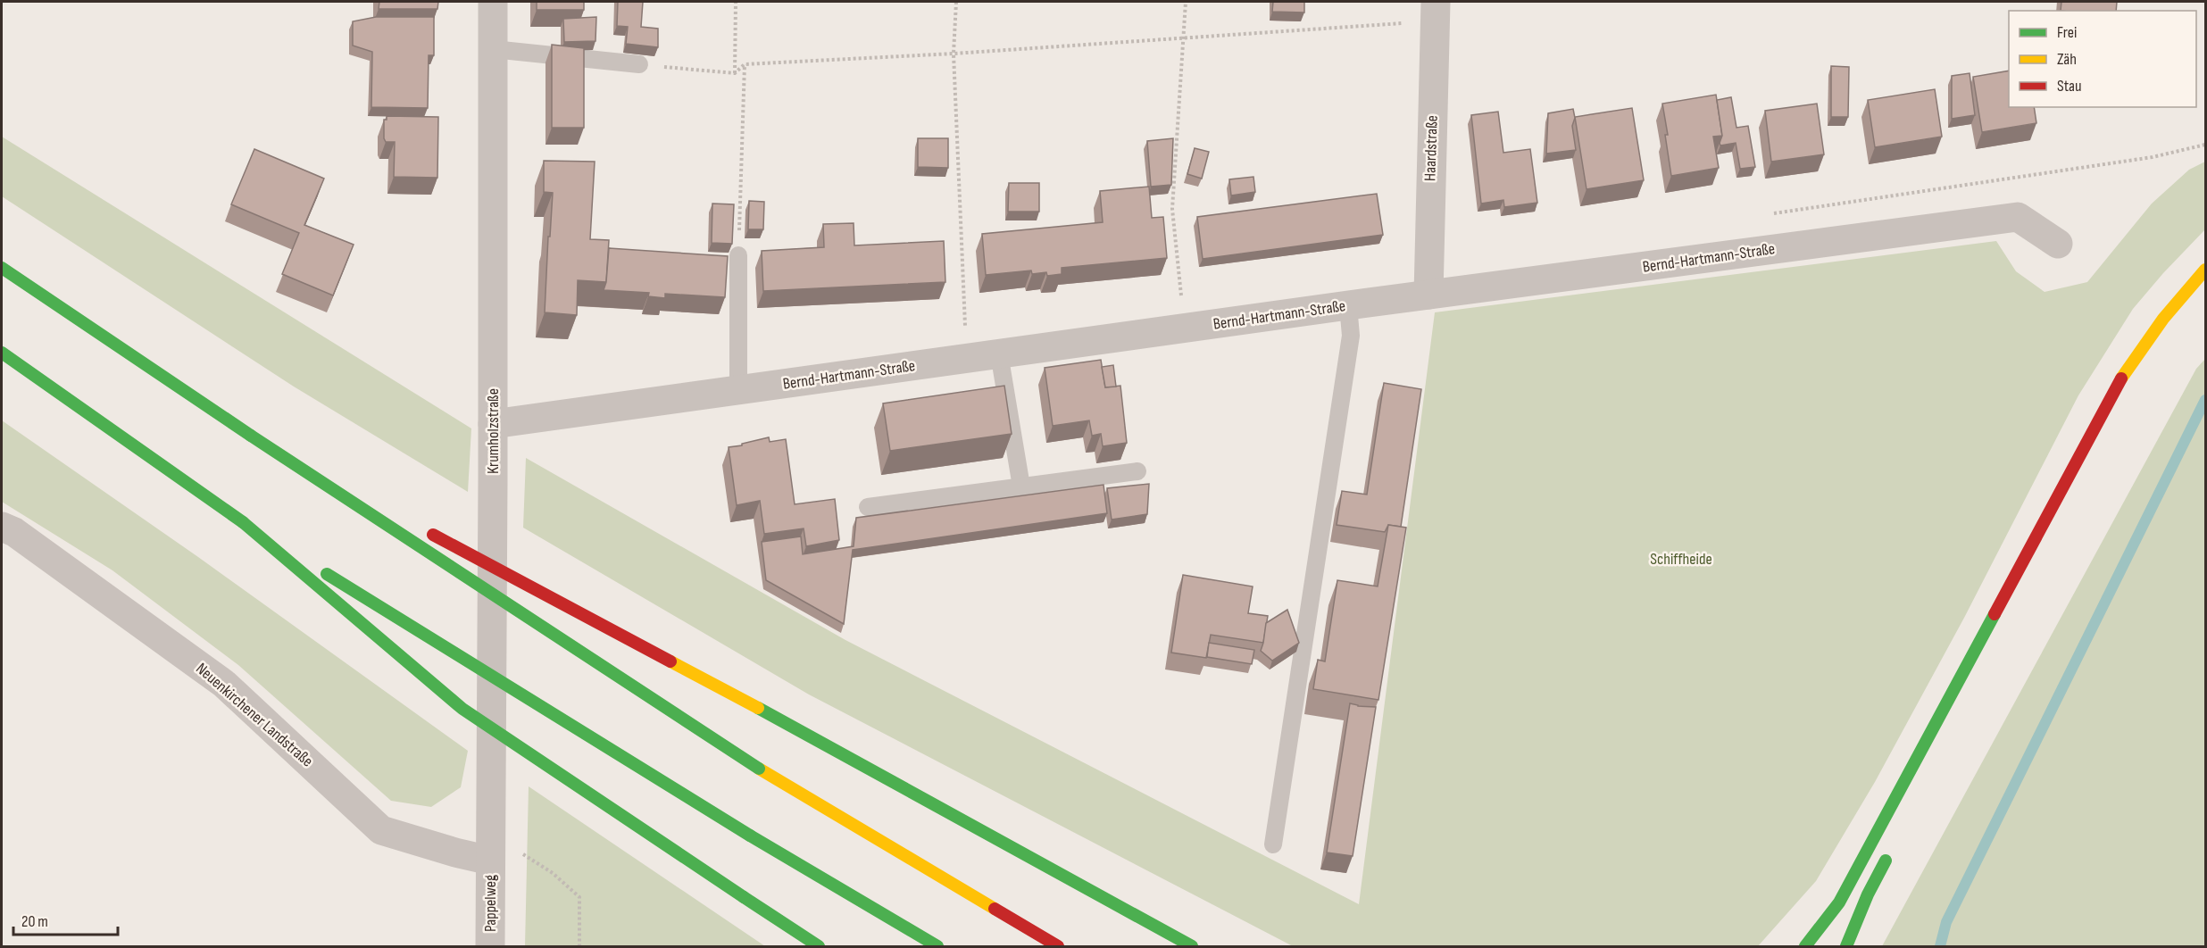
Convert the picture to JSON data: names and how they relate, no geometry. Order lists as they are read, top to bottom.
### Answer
{
  "streets": {
    "street": [
      "Haardstraße",
      "Bernd-Hartmann-Straße",
      "Krumholzstraße",
      "Neuenkirchener Landstraße",
      "Pappelweg"
    ]
  },
  "crossings": [
    ["Haardstraße", "Bernd-Hartmann-Straße"],
    ["Bernd-Hartmann-Straße", "Krumholzstraße"],
    ["Krumholzstraße", "Neuenkirchener Landstraße"],
    ["Krumholzstraße", "Pappelweg"],
    ["Neuenkirchener Landstraße", "Pappelweg"]
  ],
  "parks": ["Schiffheide"],
  "legend": ["Frei", "Zäh", "Stau"],
  "scale_bar": "20 m"
}
